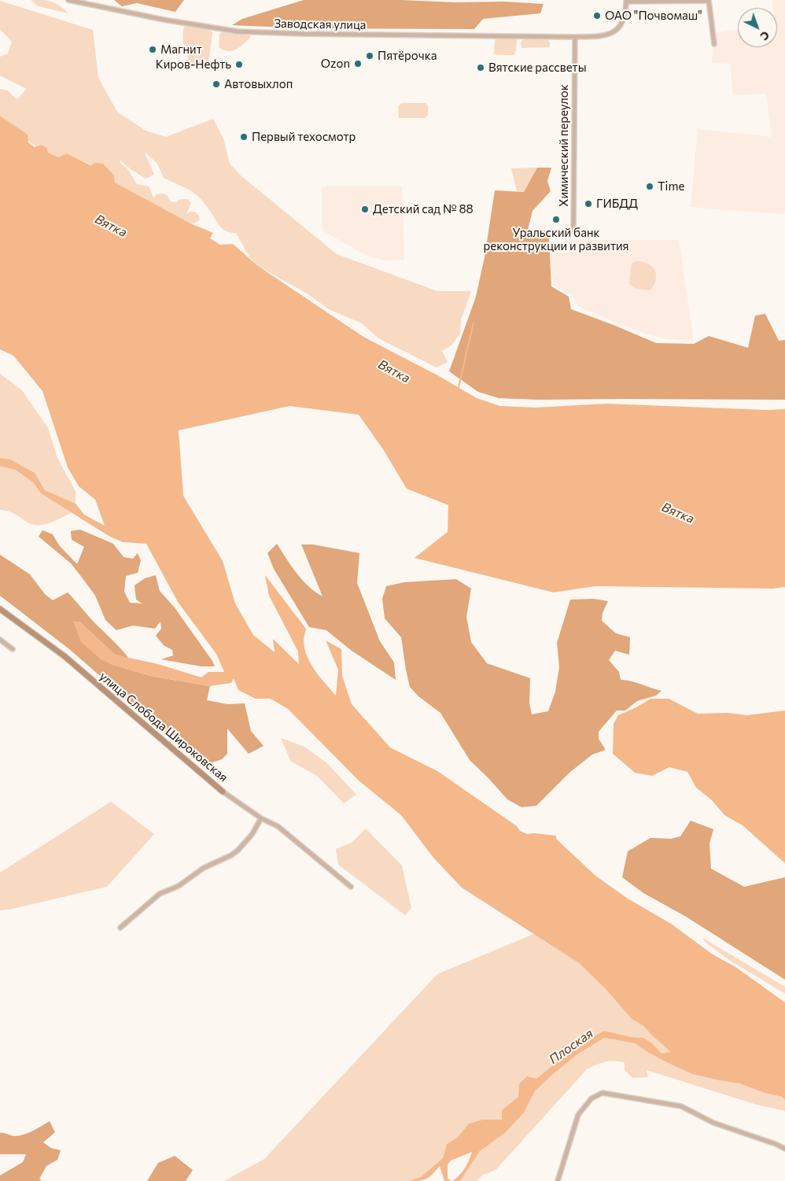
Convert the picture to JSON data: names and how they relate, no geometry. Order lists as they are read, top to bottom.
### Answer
{
  "streets": {
    "street": ["Заводская улица", "Химический переулок", "улица Слобода Широковская"]
  },
  "crossings": [
    ["Заводская улица", "Химический переулок"]
  ],
  "water": ["Вятка", "Плоская"],
  "places": [
    "ОАО \"Почвомаш\"",
    "Магнит",
    "Пятёрочка",
    "Ozon",
    "Киров-Нефть",
    "Вятские рассветы",
    "Автовыхлоп",
    "Первый техосмотр",
    "Time",
    "ГИБДД",
    "Детский сад № 88",
    "Уральский банк реконструкции и развития"
  ],
  "north": "bottom right"
}
